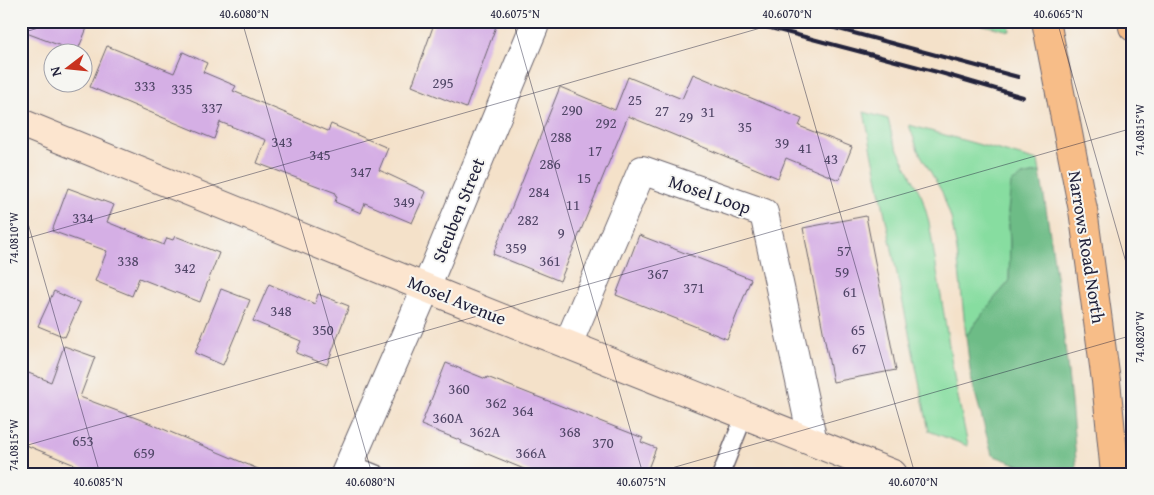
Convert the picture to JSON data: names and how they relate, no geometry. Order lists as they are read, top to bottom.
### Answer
{
  "streets": {
    "main road": ["Narrows Road North"],
    "street": ["Mosel Loop", "Steuben Street", "Mosel Avenue"]
  },
  "crossings": [
    ["Mosel Loop", "Mosel Avenue"],
    ["Steuben Street", "Mosel Avenue"]
  ],
  "house_numbers": [
    "295",
    "333",
    "335",
    "25",
    "337",
    "290",
    "27",
    "31",
    "29",
    "292",
    "35",
    "288",
    "343",
    "39",
    "41",
    "17",
    "345",
    "43",
    "286",
    "347",
    "15",
    "284",
    "349",
    "11",
    "334",
    "282",
    "9",
    "359",
    "57",
    "338",
    "361",
    "342",
    "59",
    "367",
    "371",
    "61",
    "348",
    "350",
    "65",
    "67",
    "360",
    "362",
    "364",
    "360A",
    "362A",
    "368",
    "653",
    "370",
    "659",
    "366A"
  ],
  "north": "left",
  "coordinates": [
    "40.6080°N",
    "40.6075°N",
    "40.6070°N",
    "40.6065°N",
    "74.0815°W",
    "74.0810°W",
    "74.0820°W",
    "40.6085°N"
  ]
}
